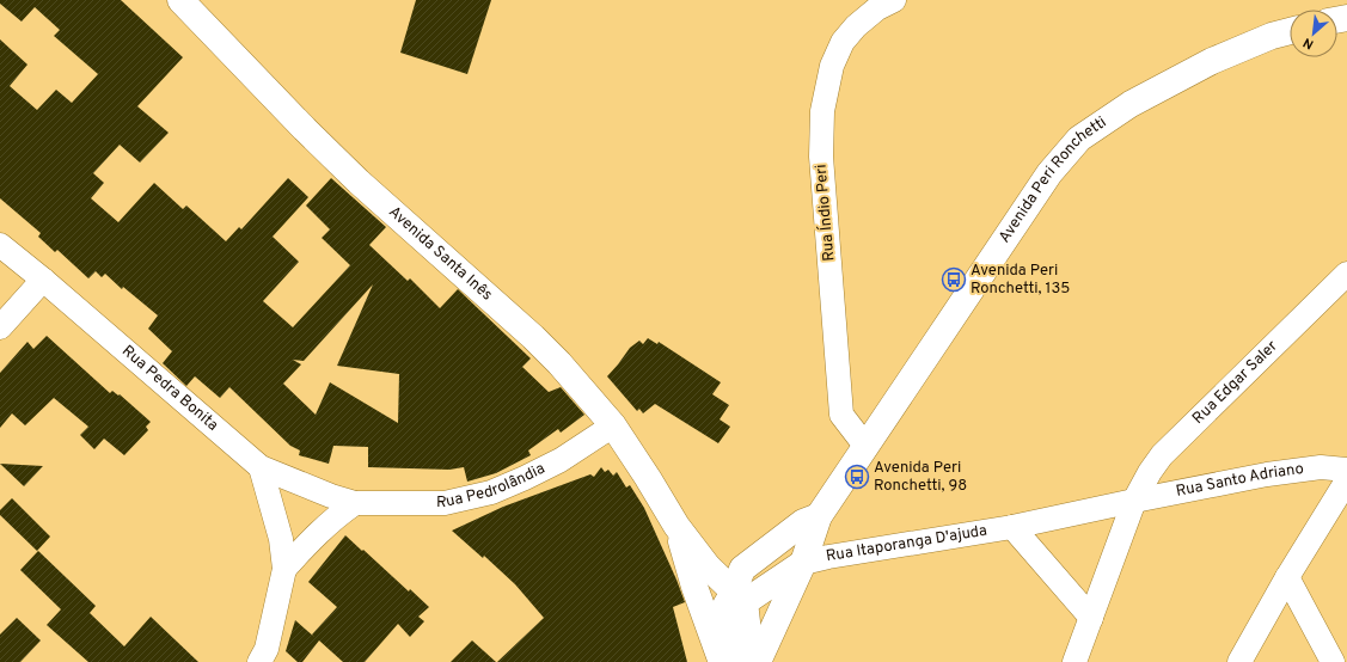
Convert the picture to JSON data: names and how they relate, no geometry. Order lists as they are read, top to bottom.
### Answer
{
  "streets": {
    "main road": ["Avenida Peri Ronchetti", "Avenida Santa Inês"],
    "street": [
      "Rua Índio Peri",
      "Rua Edgar Saler",
      "Rua Pedra Bonita",
      "Rua Santo Adriano",
      "Rua Pedrolândia",
      "Rua Itaporanga D'ajuda"
    ]
  },
  "crossings": [
    ["Avenida Peri Ronchetti", "Rua Índio Peri"],
    ["Avenida Peri Ronchetti", "Rua Itaporanga D'ajuda"],
    ["Avenida Santa Inês", "Rua Pedrolândia"],
    ["Rua Edgar Saler", "Rua Santo Adriano"],
    ["Rua Pedra Bonita", "Rua Pedrolândia"],
    ["Rua Santo Adriano", "Rua Itaporanga D'ajuda"]
  ],
  "places": {
    "bus stop": ["Avenida Peri Ronchetti, 135", "Avenida Peri Ronchetti, 98"]
  },
  "north": "bottom left"
}
